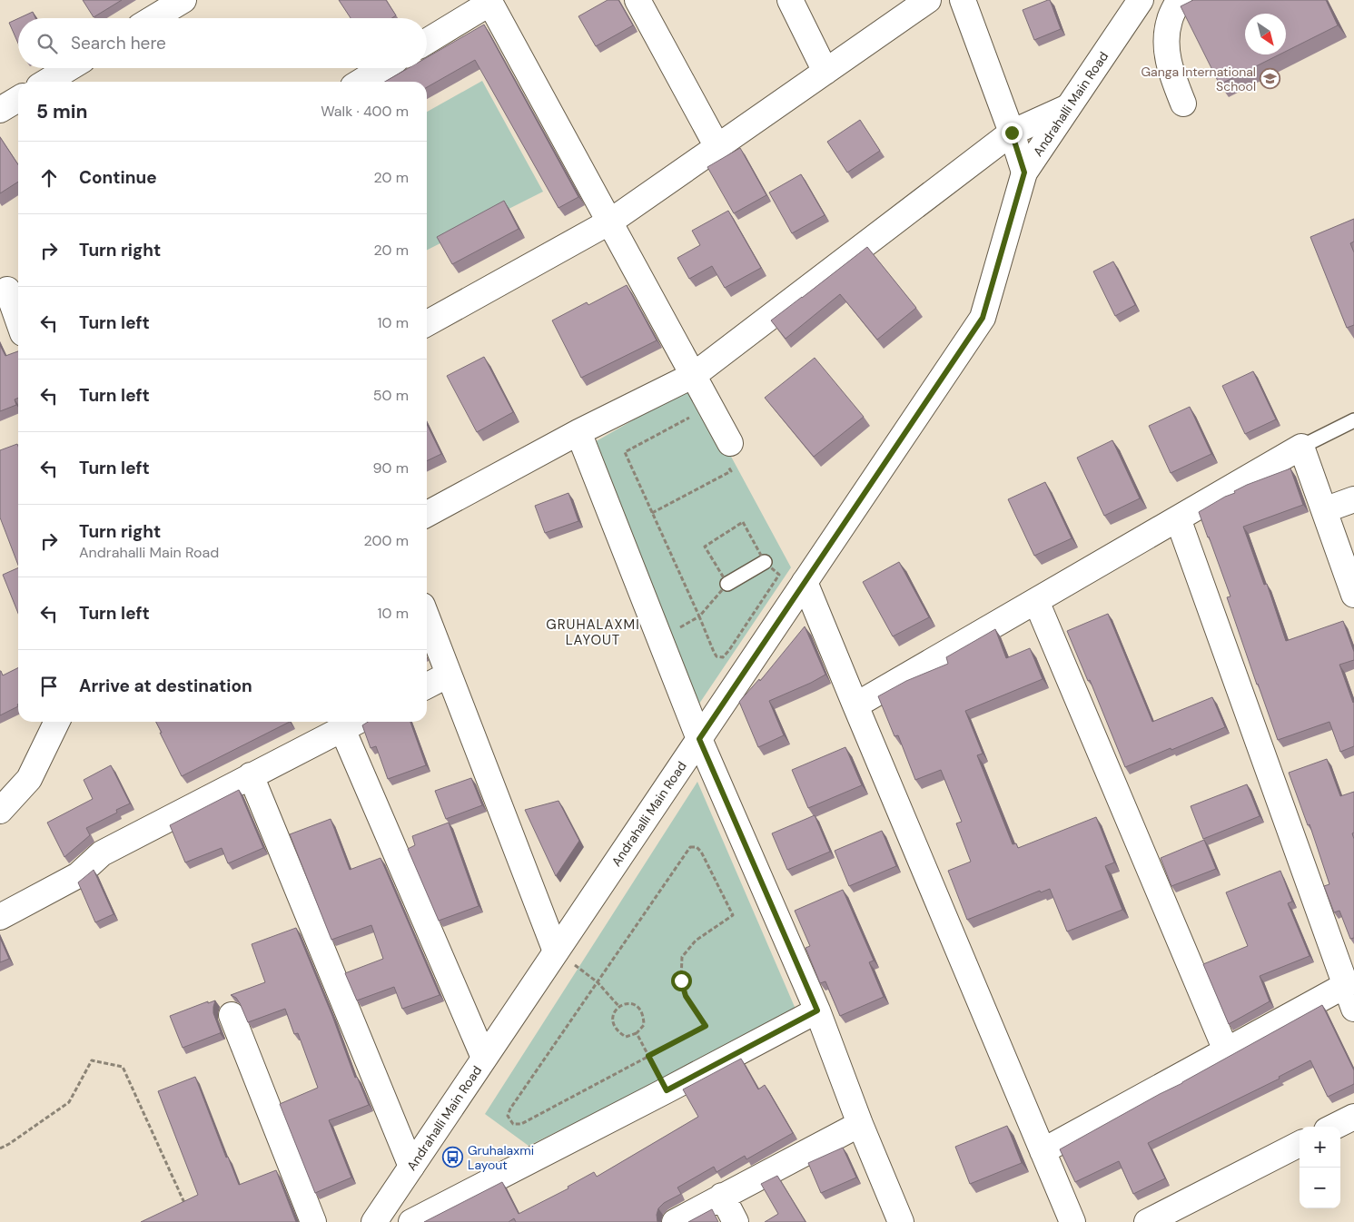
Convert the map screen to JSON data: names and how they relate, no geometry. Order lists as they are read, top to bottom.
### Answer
{
  "streets": {
    "street": ["Andrahalli Main Road"]
  },
  "districts": ["GRUHALAXMI LAYOUT"],
  "places": {
    "school or university": ["Ganga International School"],
    "bus stop": ["Gruhalaxmi Layout"]
  },
  "north": "bottom right",
  "page": {
    "search": "Search here",
    "heading": ["5 min", "Walk · 400 m"],
    "list": [
      ["Continue", "20 m"],
      ["Turn right", "20 m"],
      ["Turn left", "10 m"],
      ["Turn left", "50 m"],
      ["Turn left", "90 m"],
      ["Turn right", "Andrahalli Main Road", "200 m"],
      ["Turn left", "10 m"],
      "Arrive at destination"
    ],
    "map_buttons": ["+", "−"]
  }
}
